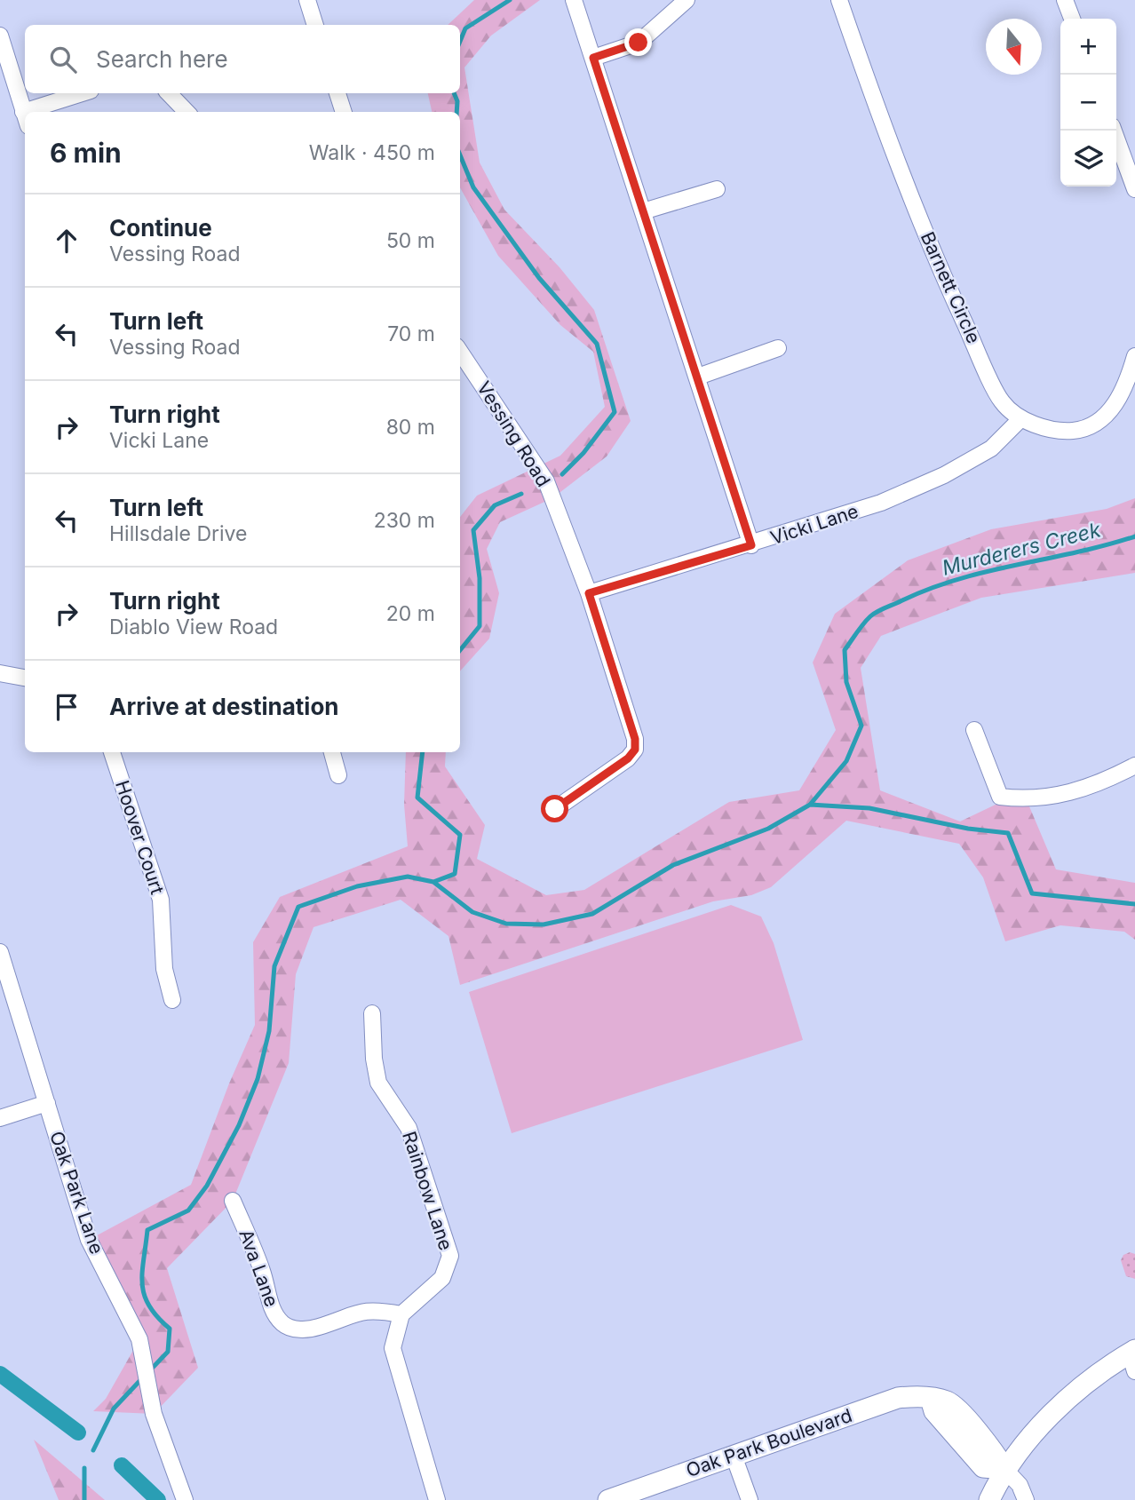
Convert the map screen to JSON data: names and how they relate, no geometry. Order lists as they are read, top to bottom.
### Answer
{
  "streets": {
    "street": [
      "Barnett Circle",
      "Vessing Road",
      "Vicki Lane",
      "Hoover Court",
      "Rainbow Lane",
      "Oak Park Lane",
      "Ava Lane",
      "Oak Park Boulevard"
    ]
  },
  "crossings": [
    ["Barnett Circle", "Vicki Lane"],
    ["Vessing Road", "Vicki Lane"],
    ["Rainbow Lane", "Ava Lane"]
  ],
  "water": ["Murderers Creek"],
  "north": "bottom",
  "page": {
    "map_buttons": ["+", "−"],
    "search": "Search here",
    "heading": ["6 min", "Walk · 450 m"],
    "list": [
      ["Continue", "Vessing Road", "50 m"],
      ["Turn left", "Vessing Road", "70 m"],
      ["Turn right", "Vicki Lane", "80 m"],
      ["Turn left", "Hillsdale Drive", "230 m"],
      ["Turn right", "Diablo View Road", "20 m"],
      "Arrive at destination"
    ]
  }
}
